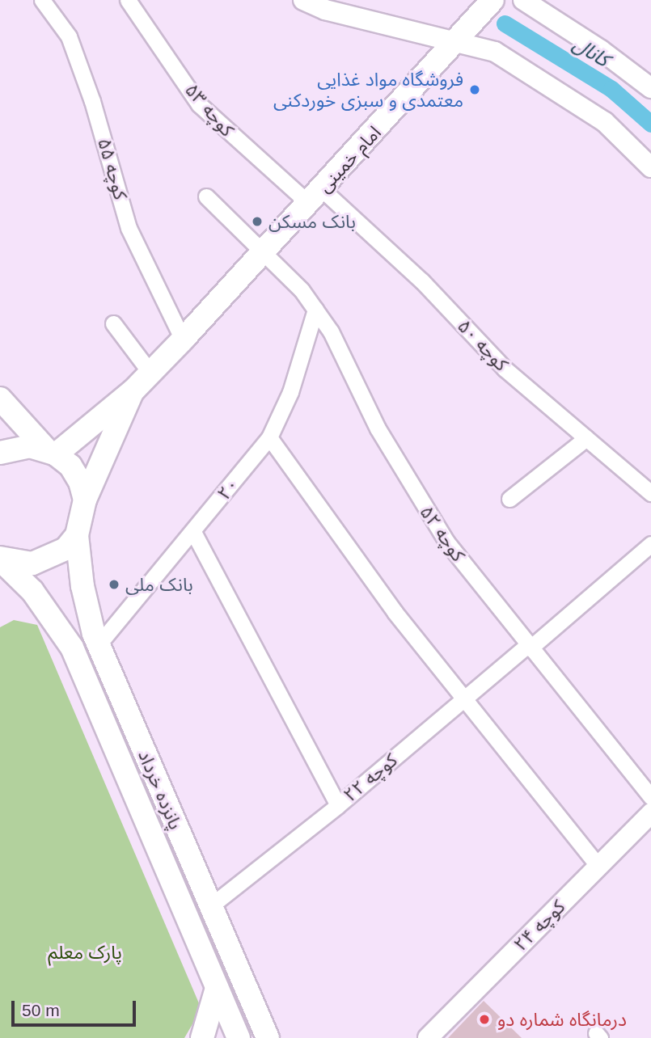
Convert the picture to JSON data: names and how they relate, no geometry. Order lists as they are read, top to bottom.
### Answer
{
  "streets": {
    "main road": ["امام خمینی", "پانزده خرداد"],
    "street": [
      "کوچه ۵۳",
      "کوچه ۵۵",
      "کوچه ۵۰",
      "۲۰",
      "کوچه ۵۲",
      "کوچه ۲۲",
      "کوچه ۲۴"
    ]
  },
  "crossings": [
    ["کوچه ۵۳", "امام خمینی"],
    ["کوچه ۵۳", "کوچه ۵۰"],
    ["امام خمینی", "کوچه ۵۵"],
    ["امام خمینی", "کوچه ۵۰"],
    ["امام خمینی", "کوچه ۵۲"],
    ["امام خمینی", "پانزده خرداد"],
    ["۲۰", "کوچه ۵۲"],
    ["۲۰", "پانزده خرداد"],
    ["کوچه ۵۲", "کوچه ۲۲"],
    ["کوچه ۲۲", "پانزده خرداد"]
  ],
  "water": ["کانال"],
  "parks": ["پارک معلم"],
  "places": [
    "فروشگاه مواد غذایی معتمدی و سبزی خوردکنی",
    "بانک مسکن",
    "بانک ملی",
    "درمانگاه شماره دو"
  ],
  "scale_bar": "50 m"
}
